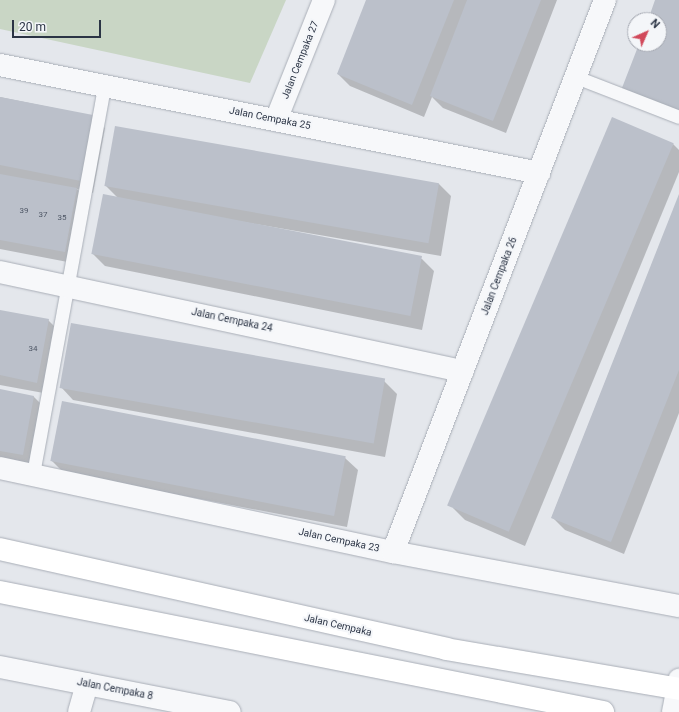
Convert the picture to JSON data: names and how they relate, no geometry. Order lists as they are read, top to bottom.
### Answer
{
  "streets": {
    "main road": ["Jalan Cempaka"],
    "street": [
      "Jalan Cempaka 27",
      "Jalan Cempaka 25",
      "Jalan Cempaka 26",
      "Jalan Cempaka 24",
      "Jalan Cempaka 23",
      "Jalan Cempaka 8"
    ]
  },
  "crossings": [
    ["Jalan Cempaka 27", "Jalan Cempaka 25"],
    ["Jalan Cempaka 25", "Jalan Cempaka 26"],
    ["Jalan Cempaka 26", "Jalan Cempaka 24"],
    ["Jalan Cempaka 26", "Jalan Cempaka 23"]
  ],
  "house_numbers": [
    "39",
    "37",
    "35",
    "34"
  ],
  "scale_bar": "20 m",
  "north": "top right"
}
